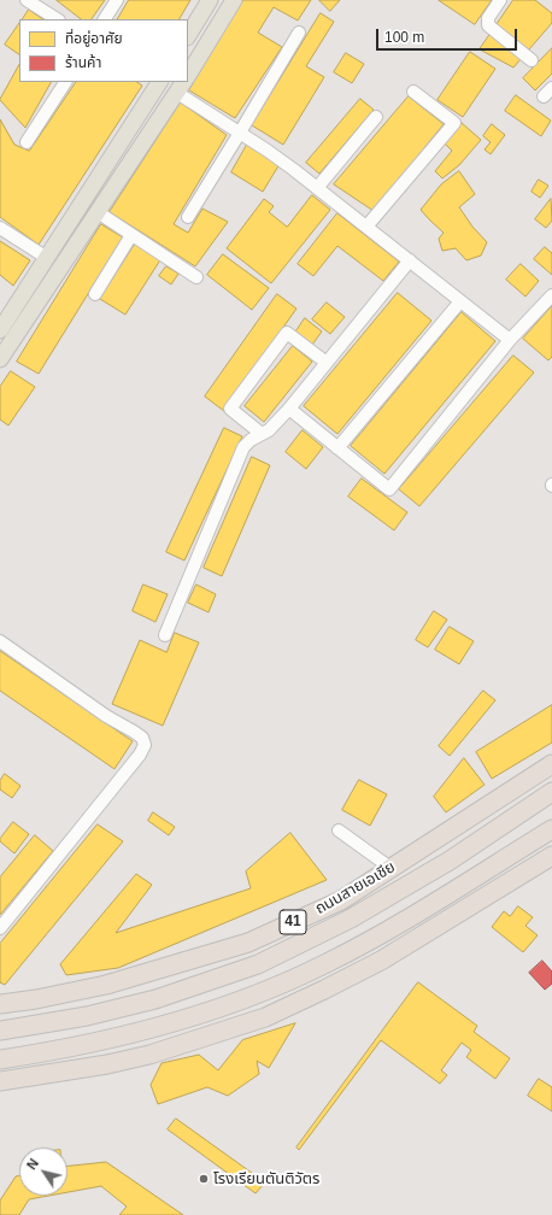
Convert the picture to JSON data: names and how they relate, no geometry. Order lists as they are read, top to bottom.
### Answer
{
  "streets": {
    "highway": ["ถนนสายเอเชีย", "41"]
  },
  "places": ["โรงเรียนตันติวัตร"],
  "legend": ["ที่อยู่อาศัย", "ร้านค้า"],
  "scale_bar": "100 m",
  "north": "top left"
}
